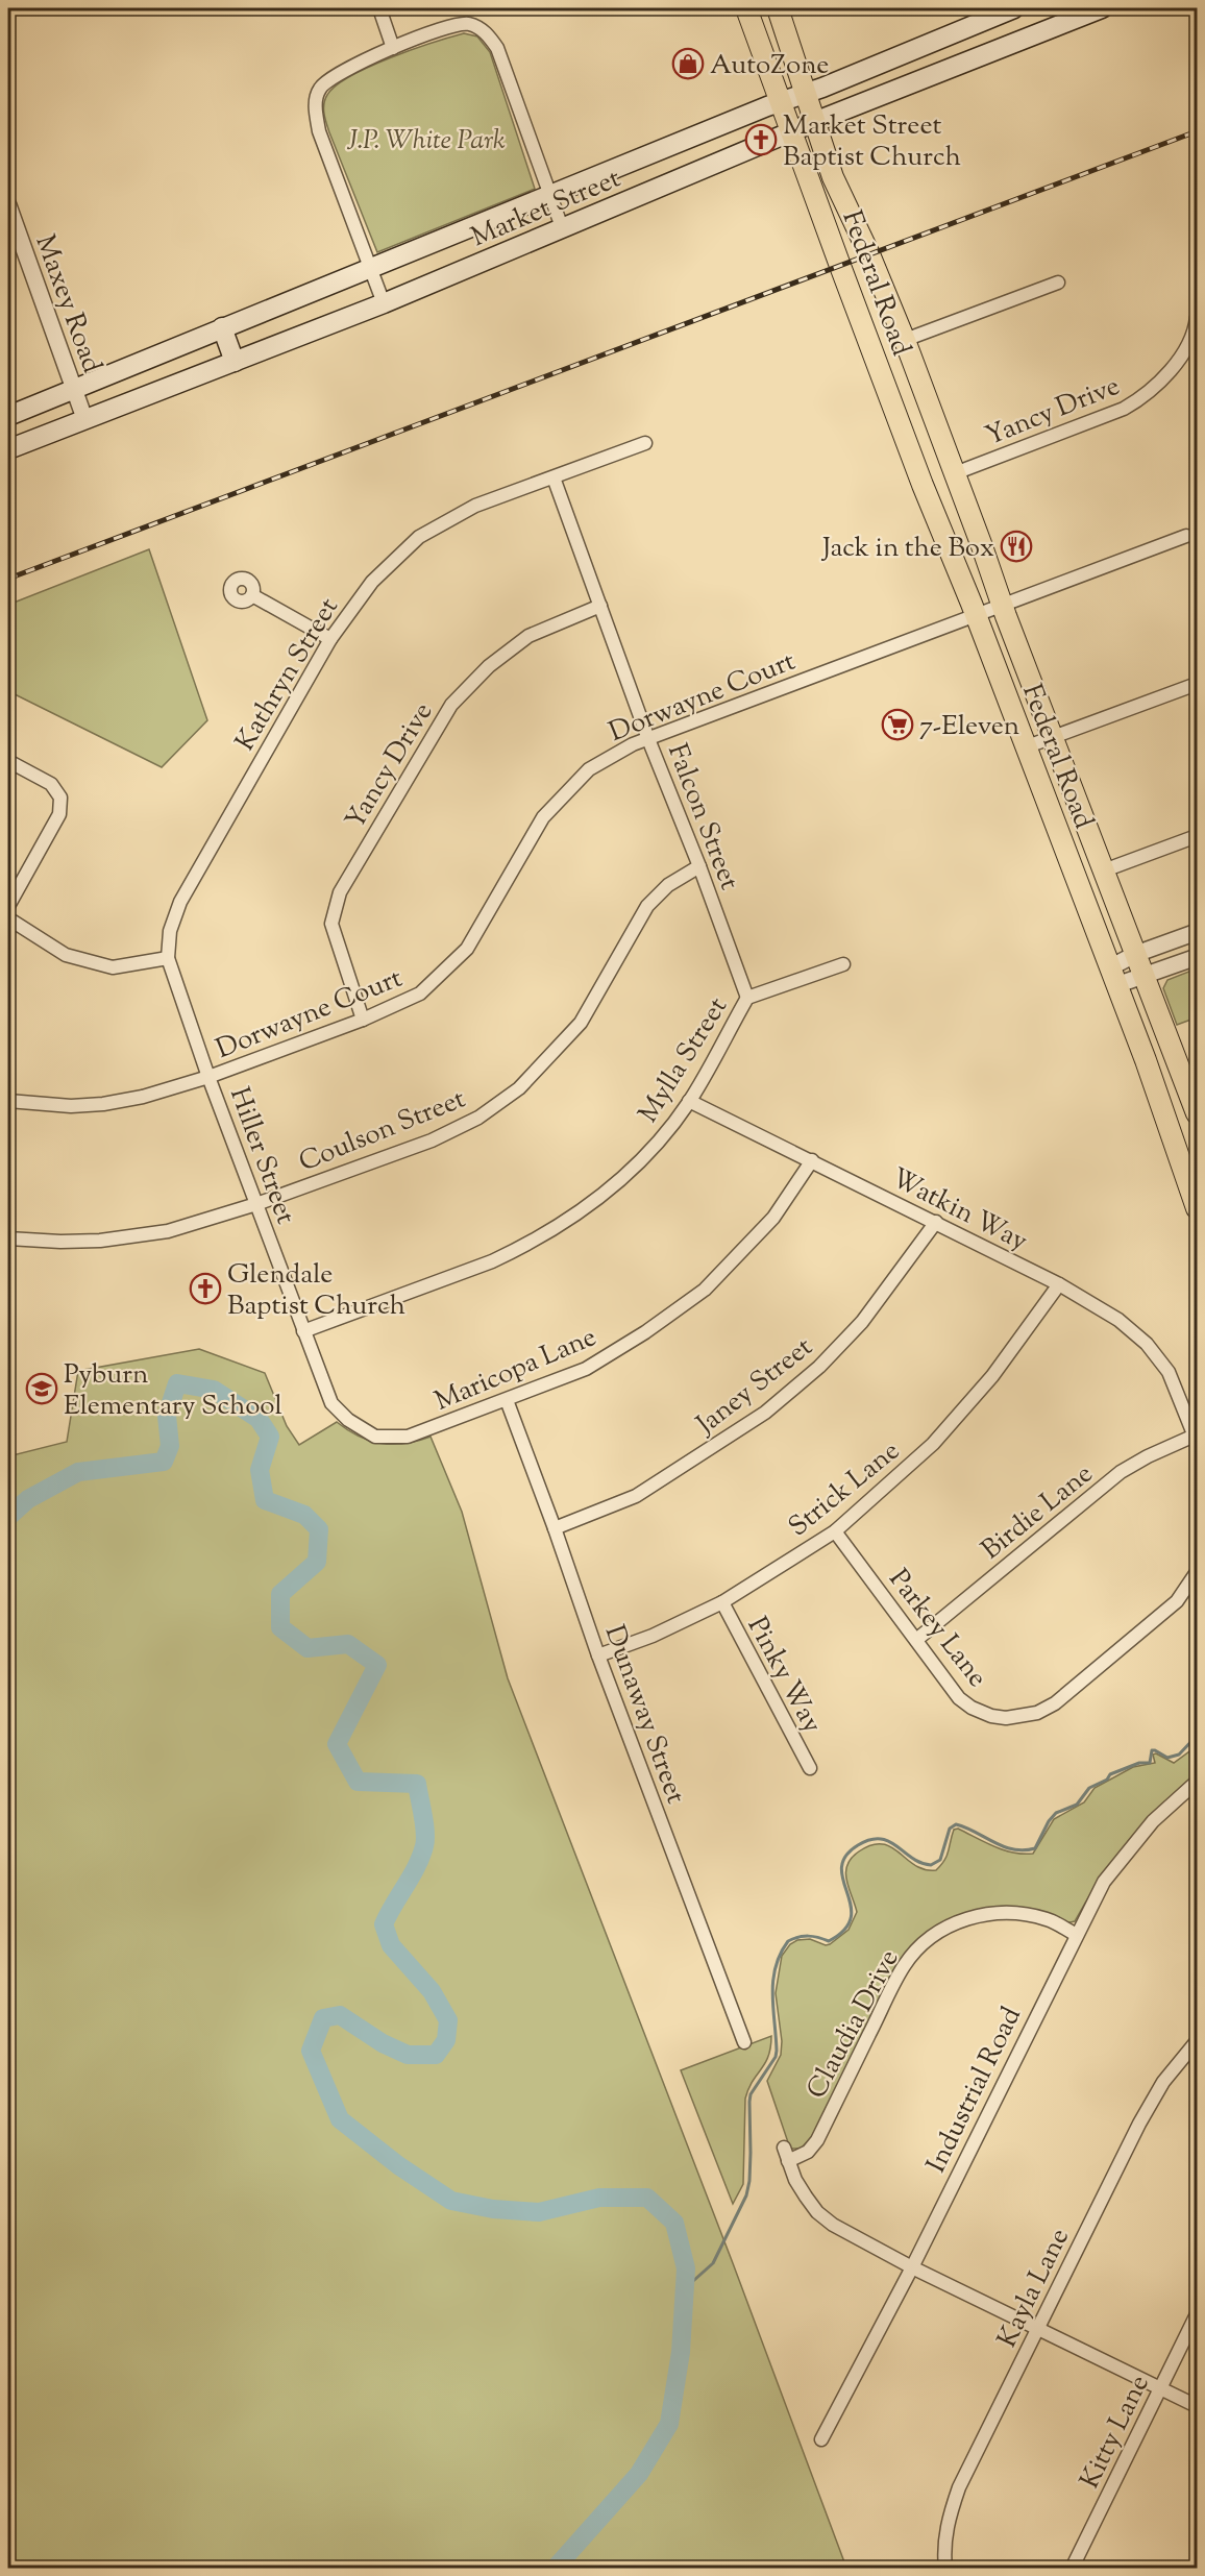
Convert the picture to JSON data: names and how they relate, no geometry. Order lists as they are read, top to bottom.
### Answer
{
  "streets": {
    "main road": ["Market Street", "Federal Road"],
    "street": [
      "Maxey Road",
      "Yancy Drive",
      "Kathryn Street",
      "Dorwayne Court",
      "Falcon Street",
      "Mylla Street",
      "Coulson Street",
      "Hiller Street",
      "Watkin Way",
      "Maricopa Lane",
      "Janey Street",
      "Strick Lane",
      "Birdie Lane",
      "Parkey Lane",
      "Pinky Way",
      "Dunaway Street",
      "Claudia Drive",
      "Industrial Road",
      "Kayla Lane",
      "Kitty Lane"
    ]
  },
  "crossings": [
    ["Market Street", "Federal Road"],
    ["Market Street", "Maxey Road"],
    ["Federal Road", "Yancy Drive"],
    ["Federal Road", "Dorwayne Court"],
    ["Yancy Drive", "Dorwayne Court"],
    ["Yancy Drive", "Falcon Street"],
    ["Kathryn Street", "Dorwayne Court"],
    ["Kathryn Street", "Falcon Street"],
    ["Kathryn Street", "Hiller Street"],
    ["Dorwayne Court", "Falcon Street"],
    ["Dorwayne Court", "Hiller Street"],
    ["Falcon Street", "Mylla Street"],
    ["Falcon Street", "Coulson Street"],
    ["Mylla Street", "Hiller Street"],
    ["Mylla Street", "Watkin Way"],
    ["Coulson Street", "Hiller Street"],
    ["Hiller Street", "Maricopa Lane"],
    ["Watkin Way", "Maricopa Lane"],
    ["Watkin Way", "Janey Street"],
    ["Watkin Way", "Strick Lane"],
    ["Watkin Way", "Birdie Lane"],
    ["Maricopa Lane", "Dunaway Street"],
    ["Janey Street", "Dunaway Street"],
    ["Strick Lane", "Parkey Lane"],
    ["Strick Lane", "Pinky Way"],
    ["Strick Lane", "Dunaway Street"],
    ["Birdie Lane", "Parkey Lane"],
    ["Claudia Drive", "Industrial Road"]
  ],
  "parks": ["J.P. White Park"],
  "places": {
    "shop": ["AutoZone"],
    "church": ["Market Street Baptist Church", "Glendale Baptist Church"],
    "restaurant": ["Jack in the Box"],
    "supermarket": ["7-Eleven"],
    "school or university": ["Pyburn Elementary School"]
  }
}
